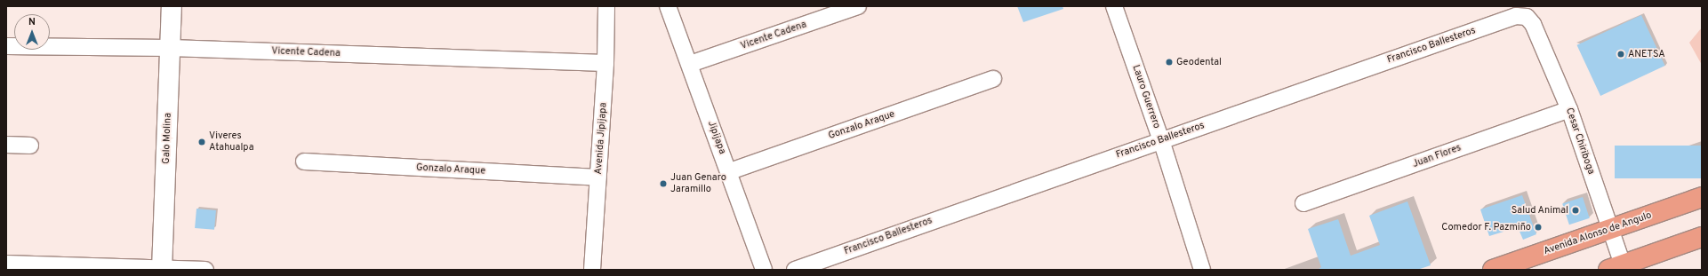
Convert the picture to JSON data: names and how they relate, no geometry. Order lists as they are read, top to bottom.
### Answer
{
  "streets": {
    "main road": ["Avenida Alonso de Angulo"],
    "street": [
      "Vicente Cadena",
      "Francisco Ballesteros",
      "Lauro Guerrero",
      "Gonzalo Araque",
      "Jipijapa",
      "Galo Molina",
      "Avenida Jipijapa",
      "Cesar Chiriboga",
      "Juan Flores"
    ]
  },
  "crossings": [
    ["Vicente Cadena", "Jipijapa"],
    ["Vicente Cadena", "Galo Molina"],
    ["Vicente Cadena", "Avenida Jipijapa"],
    ["Francisco Ballesteros", "Lauro Guerrero"],
    ["Francisco Ballesteros", "Cesar Chiriboga"],
    ["Gonzalo Araque", "Jipijapa"],
    ["Gonzalo Araque", "Avenida Jipijapa"],
    ["Cesar Chiriboga", "Juan Flores"],
    ["Cesar Chiriboga", "Avenida Alonso de Angulo"]
  ],
  "places": [
    "ANETSA",
    "Geodental",
    "Viveres Atahualpa",
    "Juan Genaro Jaramillo",
    "Salud Animal",
    "Comedor F. Pazmiño"
  ],
  "north": "top"
}
